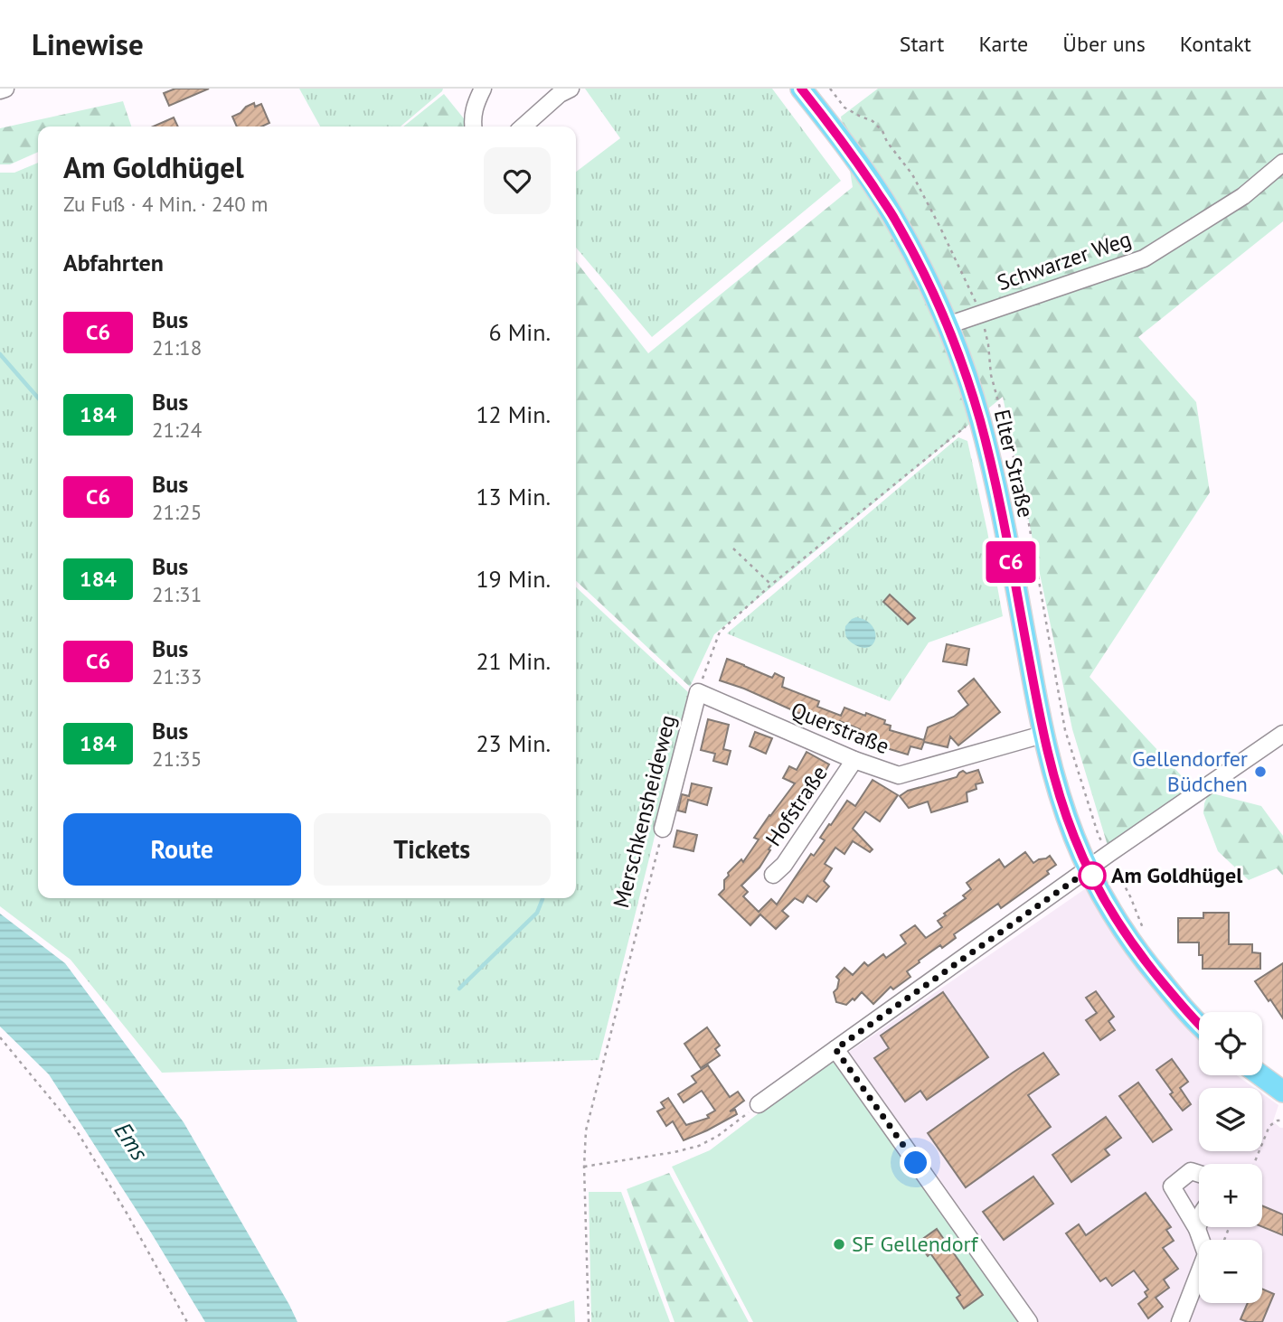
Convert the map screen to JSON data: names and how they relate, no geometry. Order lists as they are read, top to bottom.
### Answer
{
  "streets": {
    "main road": ["Elter Straße"],
    "street": [
      "Schwarzer Weg",
      "Querstraße",
      "Hofstraße",
      "Merschkensheideweg"
    ]
  },
  "crossings": [
    ["Schwarzer Weg", "Elter Straße"],
    ["Elter Straße", "Querstraße"],
    ["Querstraße", "Hofstraße"],
    ["Querstraße", "Merschkensheideweg"]
  ],
  "water": ["Ems"],
  "places": ["Gellendorfer Büdchen", "Am Goldhügel", "SF Gellendorf"],
  "lines": ["bus line C6"],
  "page": {
    "header": "Linewise",
    "nav": [
      "Start",
      "Karte",
      "Über uns",
      "Kontakt"
    ],
    "on_map": "C6",
    "heading": [
      ["Am Goldhügel", "Zu Fuß · 4 Min. · 240 m"],
      "Abfahrten"
    ],
    "list": [
      {
        "mark": "C6",
        "name": "Bus",
        "note": "21:18",
        "value": "6 Min."
      },
      {
        "mark": "184",
        "name": "Bus",
        "note": "21:24",
        "value": "12 Min."
      },
      {
        "mark": "C6",
        "name": "Bus",
        "note": "21:25",
        "value": "13 Min."
      },
      {
        "mark": "184",
        "name": "Bus",
        "note": "21:31",
        "value": "19 Min."
      },
      {
        "mark": "C6",
        "name": "Bus",
        "note": "21:33",
        "value": "21 Min."
      },
      {
        "mark": "184",
        "name": "Bus",
        "note": "21:35",
        "value": "23 Min."
      }
    ],
    "buttons": ["Route", "Tickets"],
    "map_buttons": ["+", "−"]
  }
}
